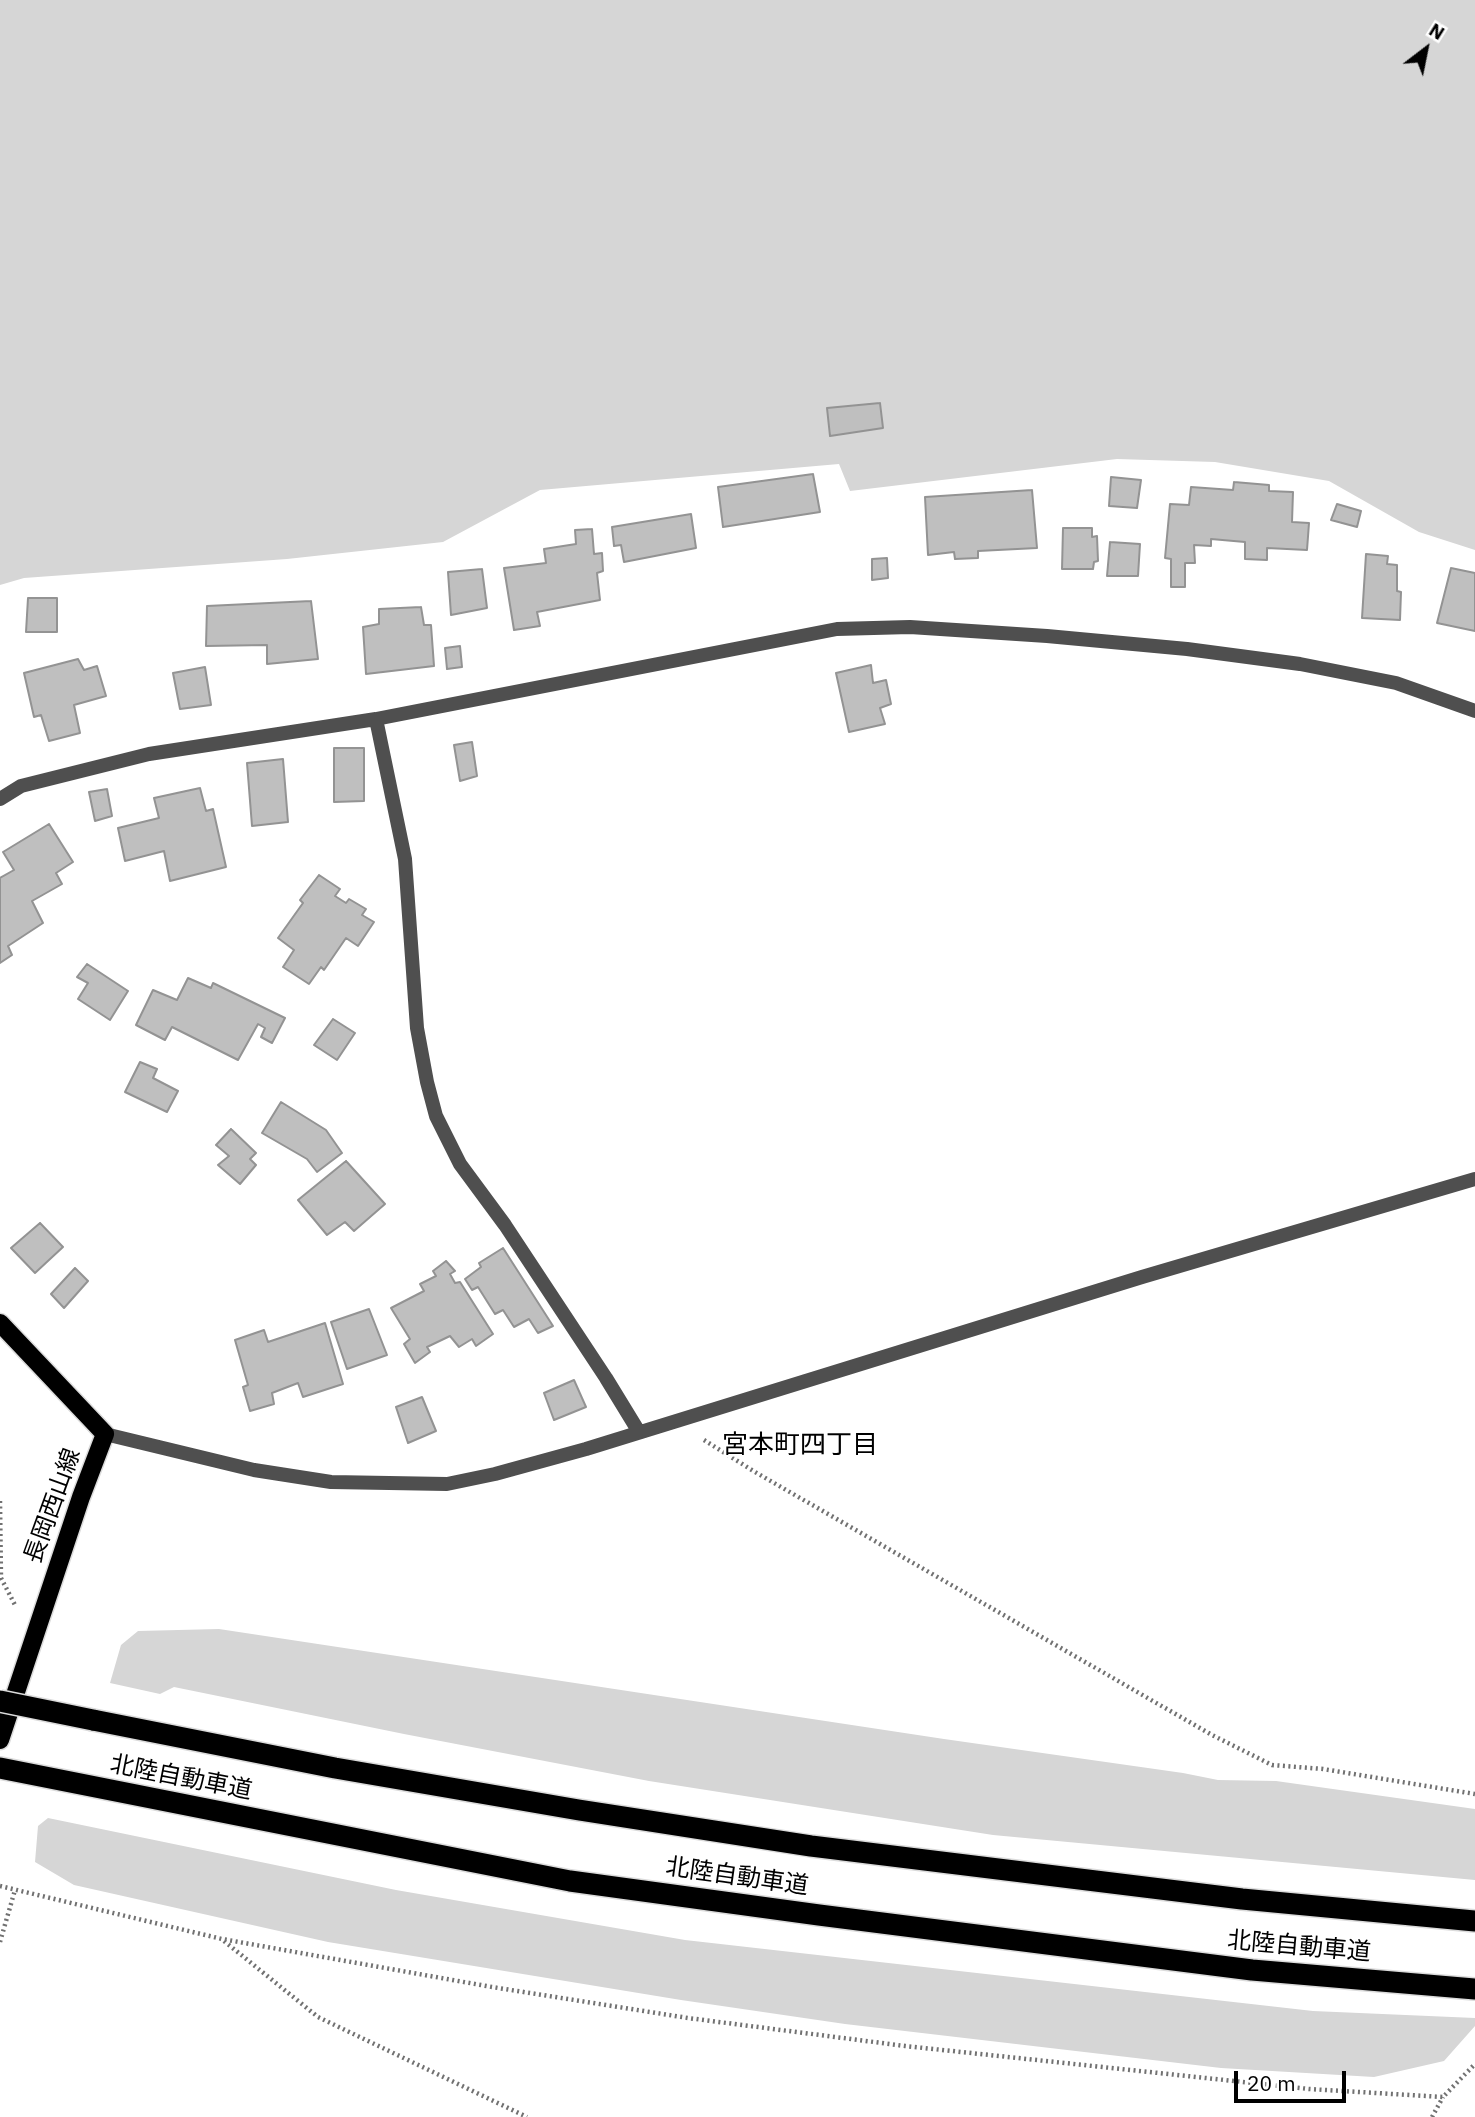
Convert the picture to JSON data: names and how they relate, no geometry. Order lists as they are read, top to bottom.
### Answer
{
  "streets": {
    "highway": ["北陸自動車道"],
    "main road": ["長岡西山線"]
  },
  "districts": ["宮本町四丁目"],
  "scale_bar": "20 m",
  "north": "top right"
}
